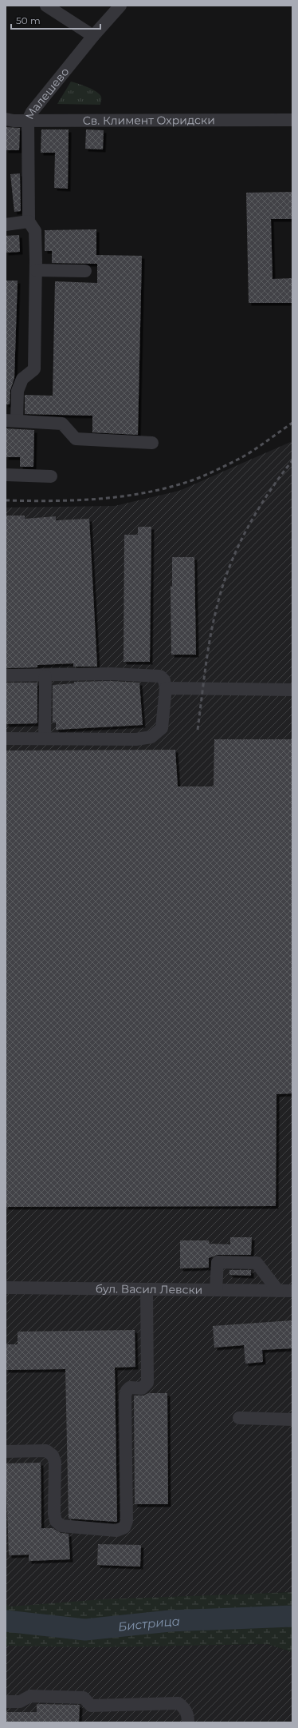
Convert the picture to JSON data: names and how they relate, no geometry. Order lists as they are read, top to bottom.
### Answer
{
  "streets": {
    "street": ["Малешево", "Св. Климент Охридски", "бул. Васил Левски"]
  },
  "crossings": [
    ["Малешево", "Св. Климент Охридски"]
  ],
  "water": ["Бистрица"],
  "scale_bar": "50 m"
}
